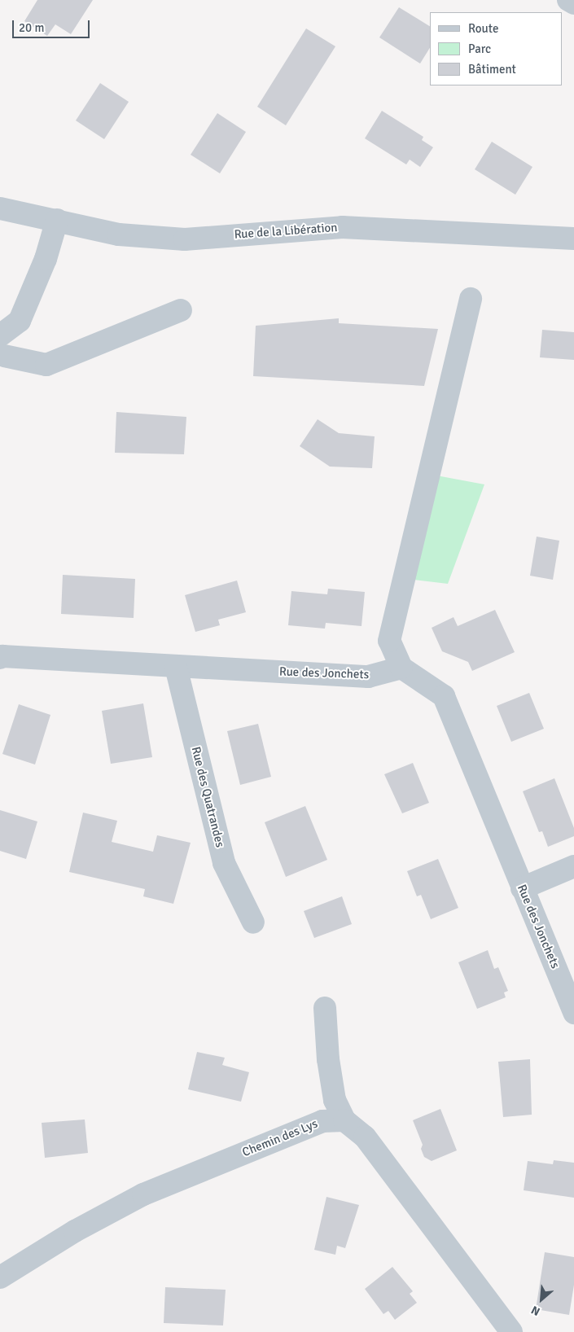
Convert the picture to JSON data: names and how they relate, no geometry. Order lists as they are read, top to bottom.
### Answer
{
  "streets": {
    "street": [
      "Rue de la Libération",
      "Rue des Jonchets",
      "Rue des Quatrandes",
      "Chemin des Lys"
    ]
  },
  "crossings": [
    ["Rue des Jonchets", "Rue des Quatrandes"]
  ],
  "legend": ["Route", "Parc", "Bâtiment"],
  "scale_bar": "20 m",
  "north": "bottom left"
}
